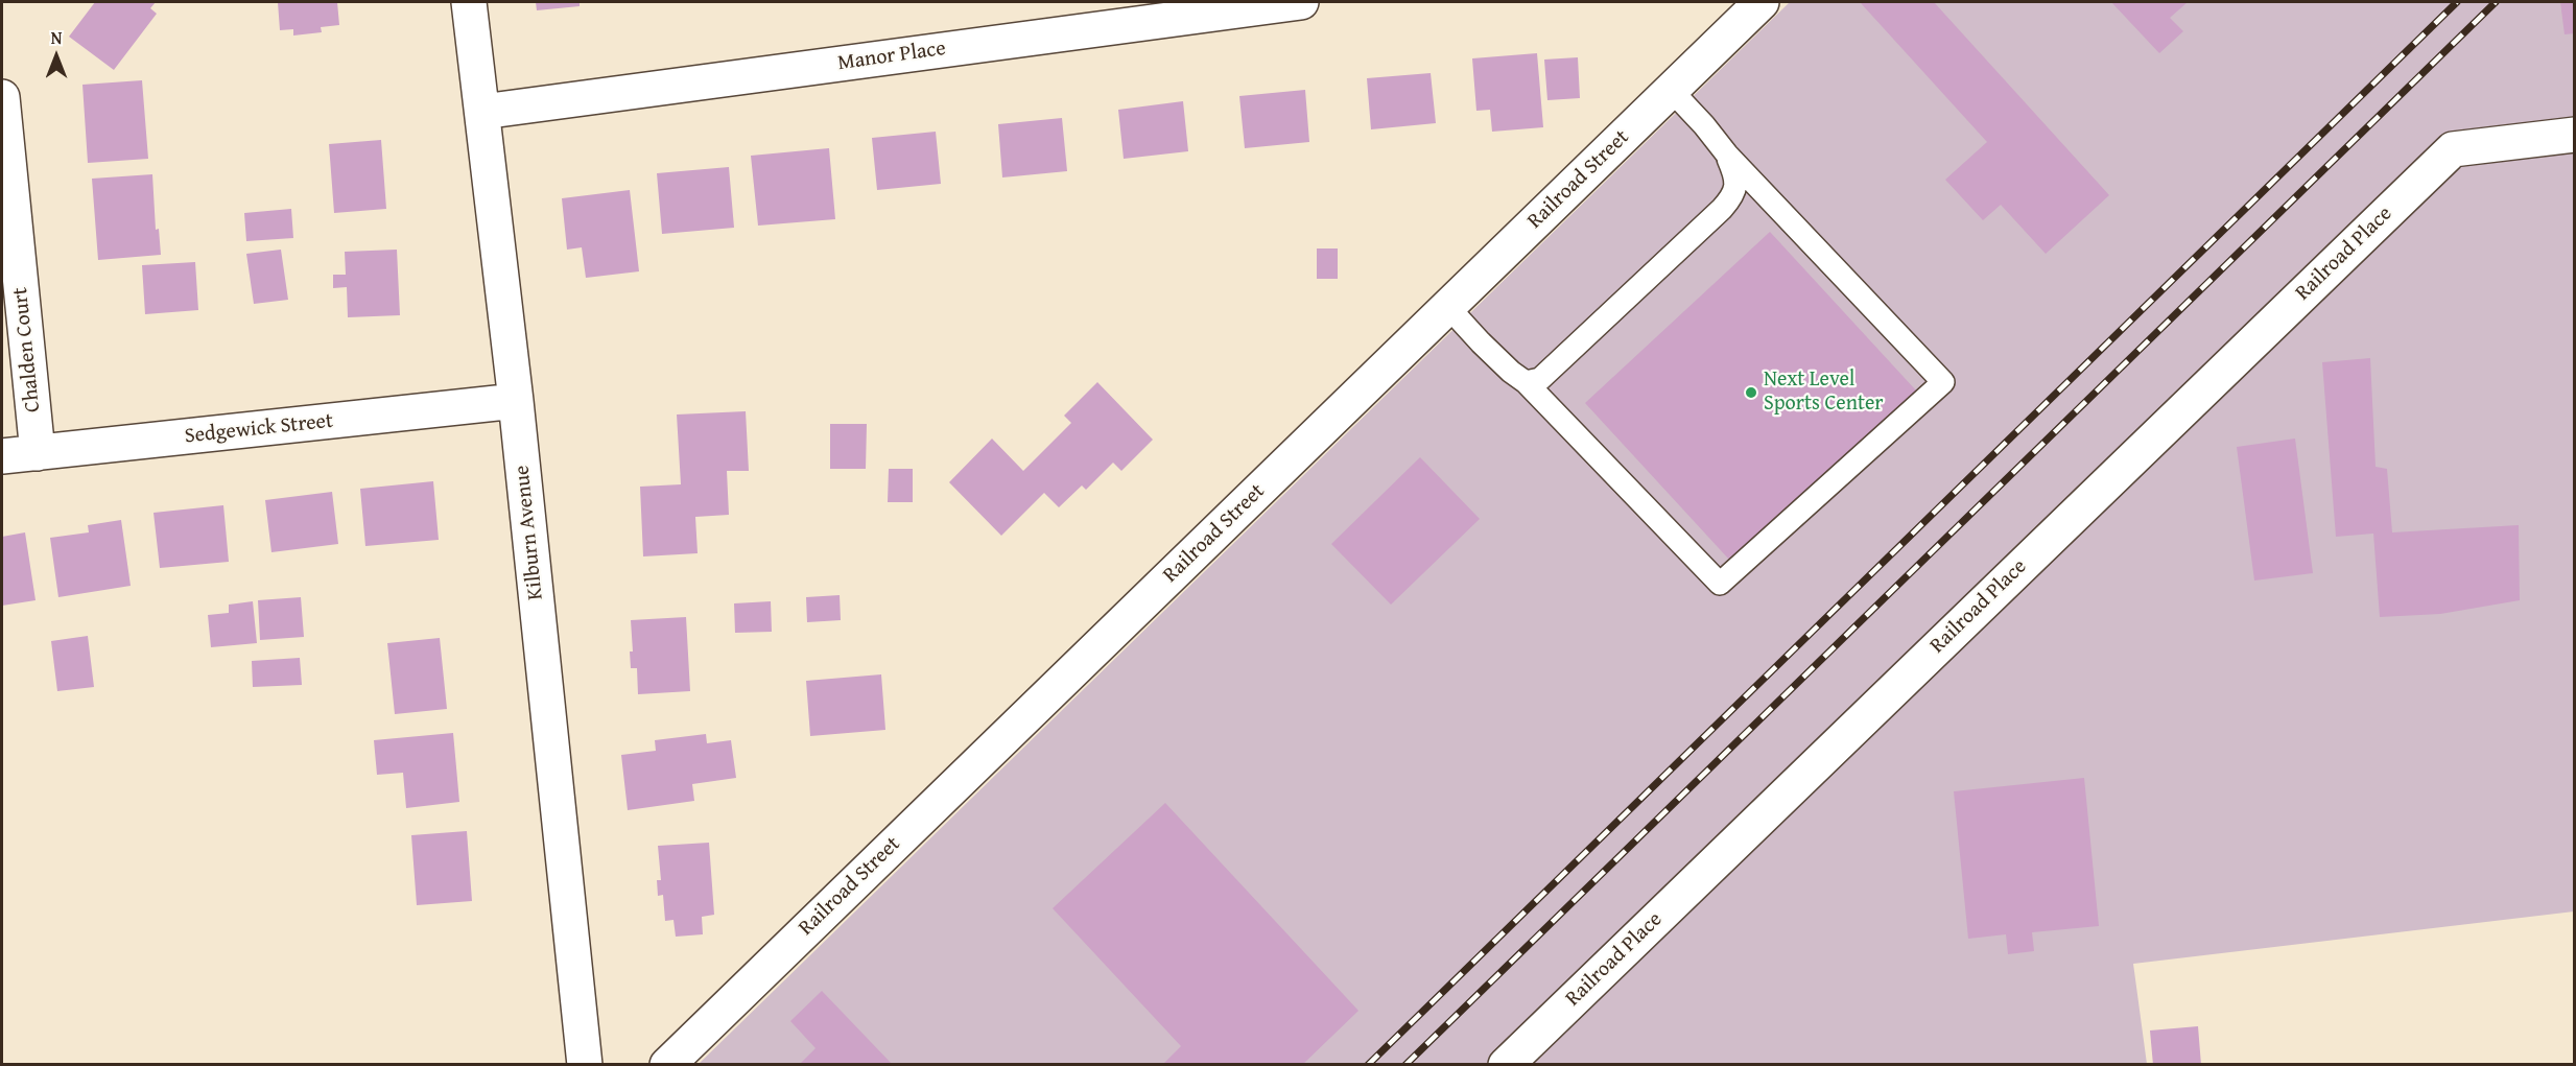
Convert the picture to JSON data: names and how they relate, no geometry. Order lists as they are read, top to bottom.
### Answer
{
  "streets": {
    "street": [
      "Manor Place",
      "Railroad Street",
      "Railroad Place",
      "Chalden Court",
      "Sedgewick Street",
      "Kilburn Avenue"
    ]
  },
  "crossings": [
    ["Manor Place", "Kilburn Avenue"],
    ["Chalden Court", "Sedgewick Street"],
    ["Sedgewick Street", "Kilburn Avenue"]
  ],
  "places": ["Next Level Sports Center"],
  "north": "top"
}
